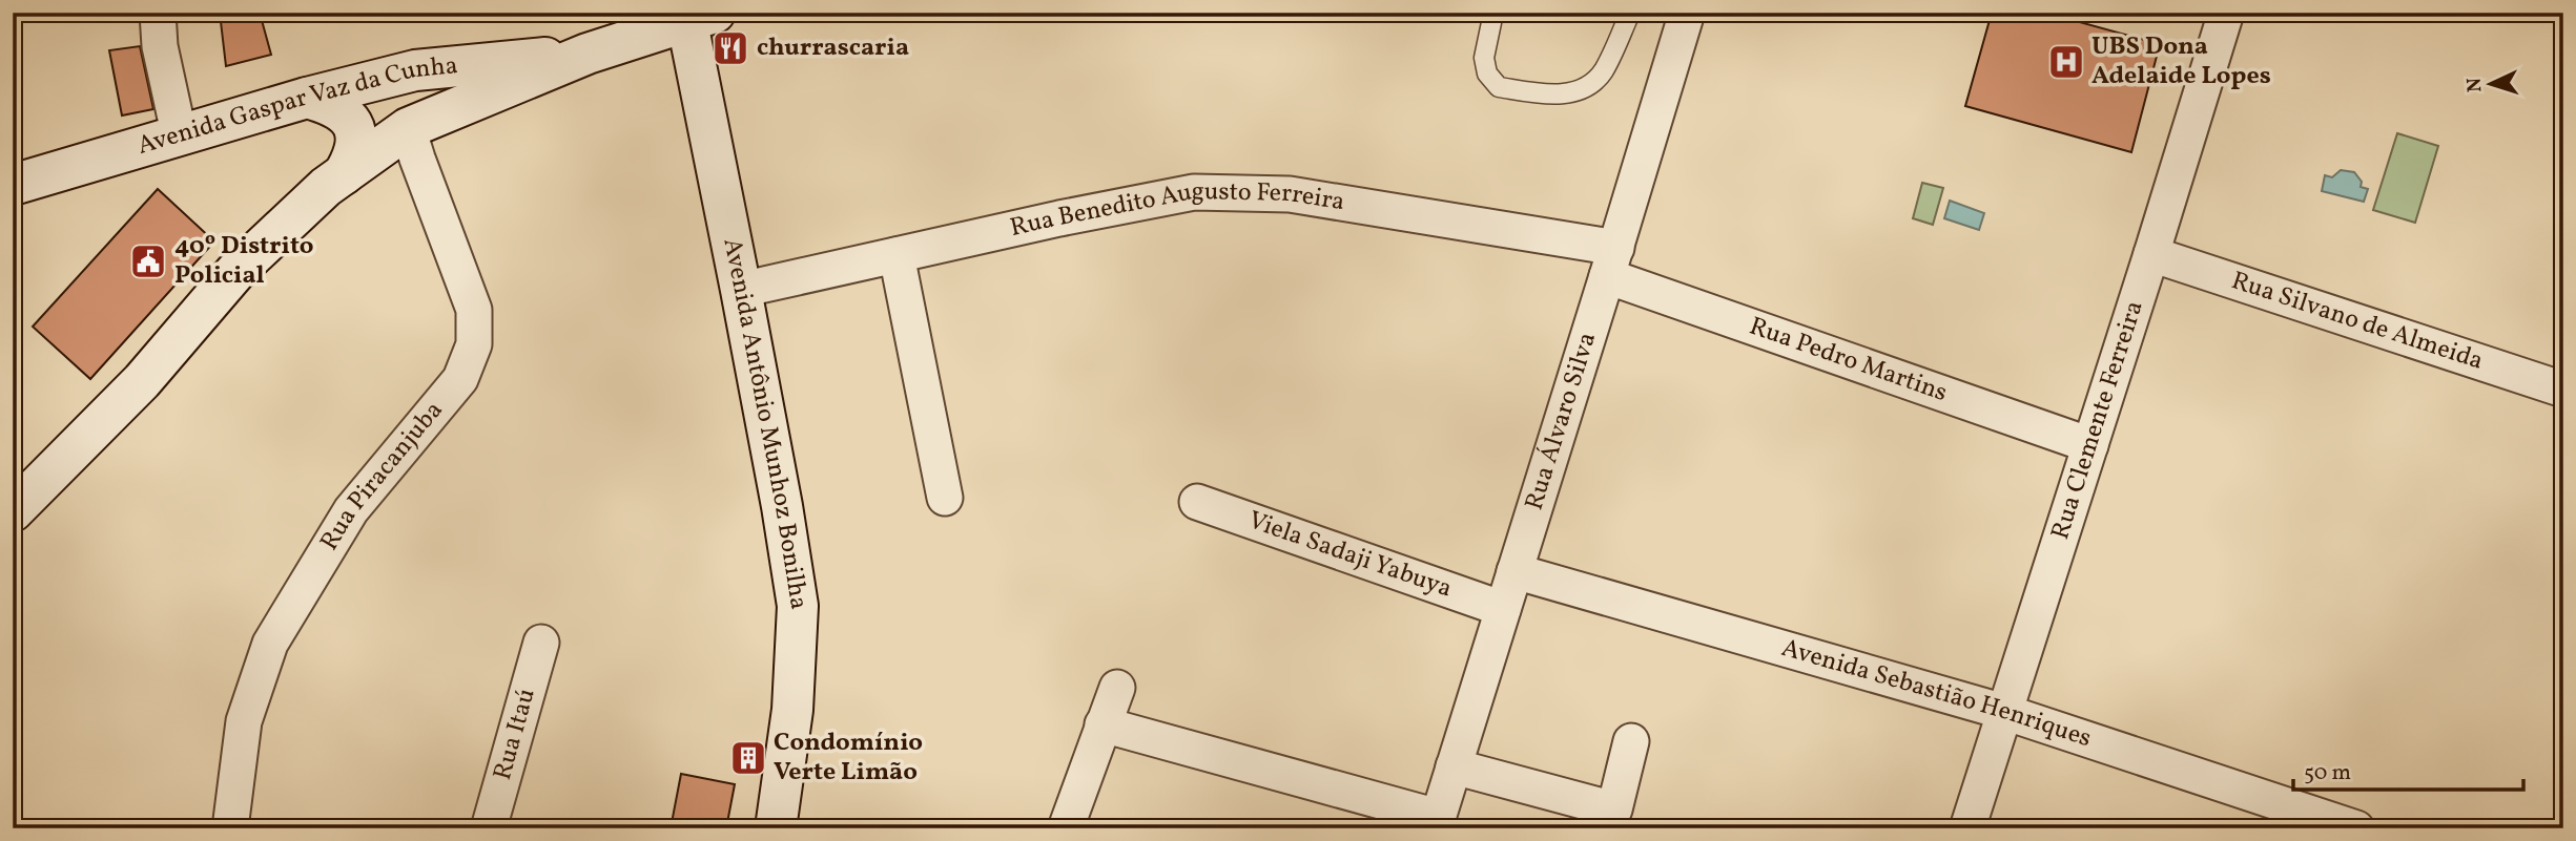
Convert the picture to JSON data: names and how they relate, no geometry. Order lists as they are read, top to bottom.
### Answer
{
  "streets": {
    "main road": ["Avenida Gaspar Vaz da Cunha", "Avenida Antônio Munhoz Bonilha"],
    "street": [
      "Rua Benedito Augusto Ferreira",
      "Rua Silvano de Almeida",
      "Rua Pedro Martins",
      "Rua Álvaro Silva",
      "Rua Clemente Ferreira",
      "Rua Piracanjuba",
      "Viela Sadaji Yabuya",
      "Avenida Sebastião Henriques",
      "Rua Itaú"
    ]
  },
  "crossings": [
    ["Rua Benedito Augusto Ferreira", "Rua Pedro Martins"],
    ["Rua Benedito Augusto Ferreira", "Rua Álvaro Silva"],
    ["Rua Benedito Augusto Ferreira", "Avenida Antônio Munhoz Bonilha"],
    ["Rua Silvano de Almeida", "Rua Clemente Ferreira"],
    ["Rua Pedro Martins", "Rua Álvaro Silva"],
    ["Rua Pedro Martins", "Rua Clemente Ferreira"],
    ["Rua Álvaro Silva", "Viela Sadaji Yabuya"],
    ["Rua Álvaro Silva", "Avenida Sebastião Henriques"],
    ["Rua Clemente Ferreira", "Avenida Sebastião Henriques"]
  ],
  "places": {
    "restaurant": ["churrascaria"],
    "hospital": ["UBS Dona Adelaide Lopes"],
    "public building": ["40º Distrito Policial"],
    "building": ["Condomínio Verte Limão"]
  },
  "scale_bar": "50 m",
  "north": "left"
}
